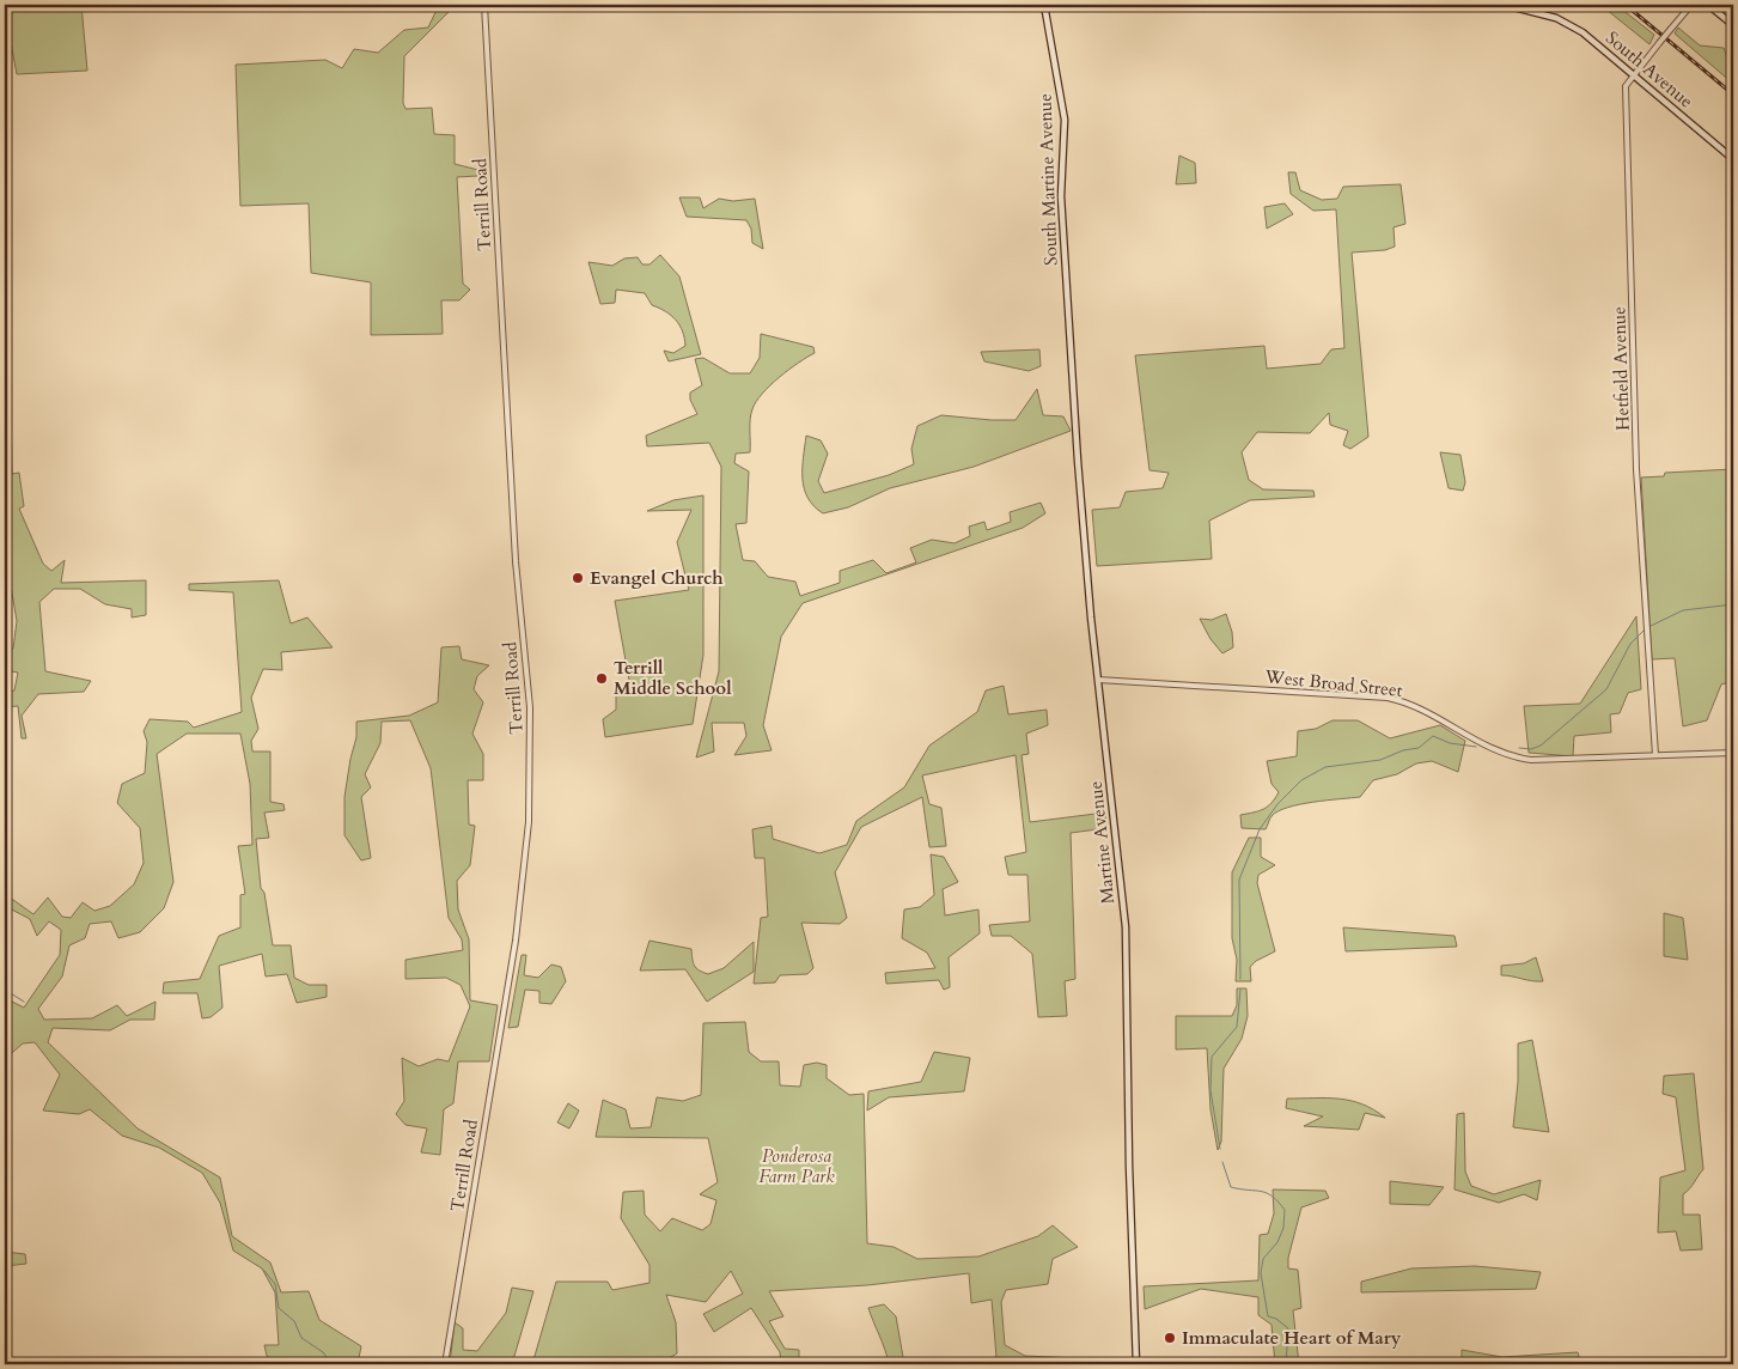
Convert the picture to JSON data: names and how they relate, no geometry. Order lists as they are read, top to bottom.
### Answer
{
  "streets": {
    "main road": ["South Avenue", "South Martine Avenue", "Martine Avenue"],
    "street": ["Terrill Road", "Hetfield Avenue", "West Broad Street"]
  },
  "crossings": [
    ["South Avenue", "Hetfield Avenue"],
    ["South Martine Avenue", "Martine Avenue"],
    ["Hetfield Avenue", "West Broad Street"],
    ["West Broad Street", "Martine Avenue"]
  ],
  "parks": ["Ponderosa Farm Park"],
  "places": ["Evangel Church", "Terrill Middle School", "Immaculate Heart of Mary"]
}
